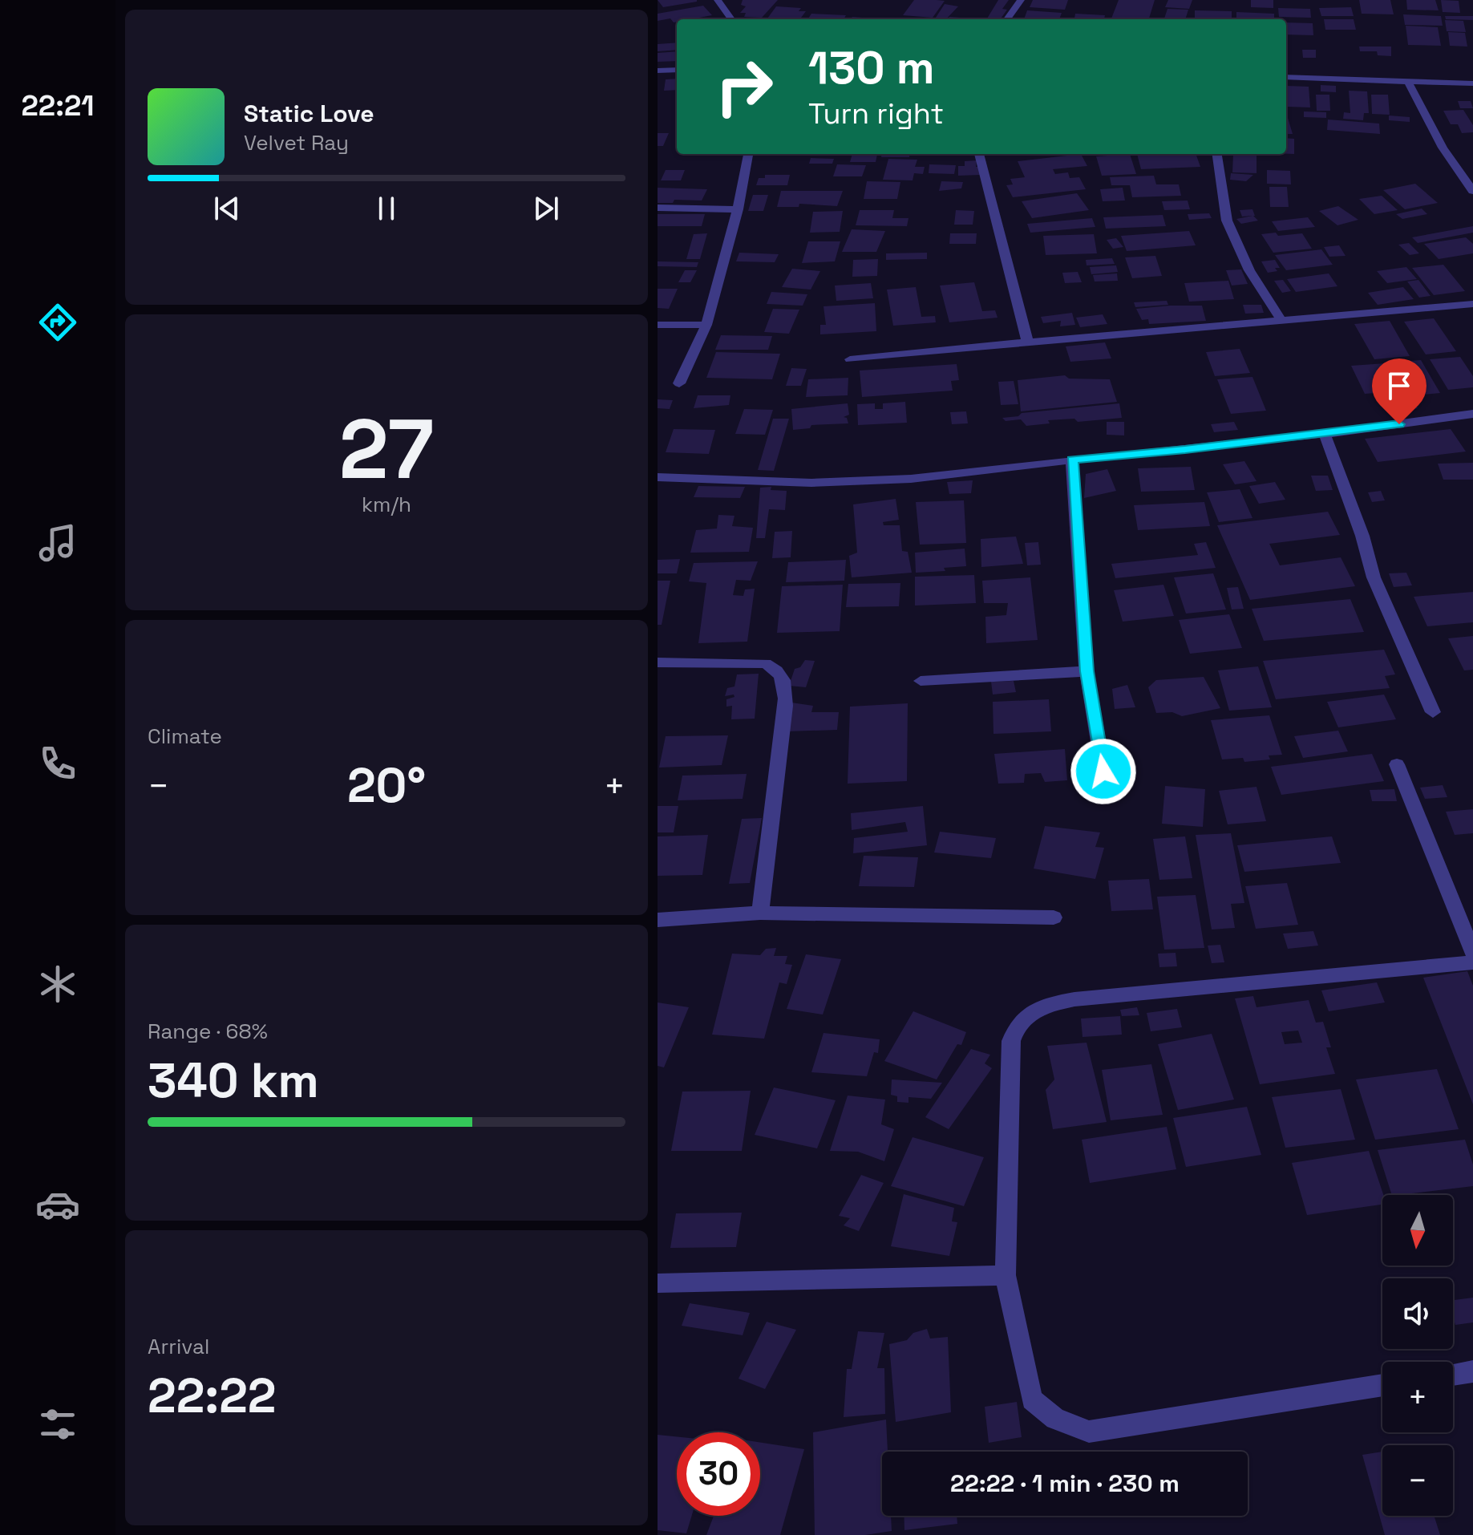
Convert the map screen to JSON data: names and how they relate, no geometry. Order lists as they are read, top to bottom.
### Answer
{
  "north": "bottom",
  "page": {
    "tabs": "22:21",
    "turn": ["130 m", "Turn right"],
    "song": ["Static Love", "Velvet Ray"],
    "tile": [
      ["27", "km/h"],
      "Climate",
      ["Range · 68%", "340 km"],
      ["Arrival", "22:22"]
    ],
    "heat": ["−", "20°", "+"],
    "map_buttons": ["+", "−"],
    "limit": "30",
    "trip": "22:22 · 1 min · 230 m"
  }
}
